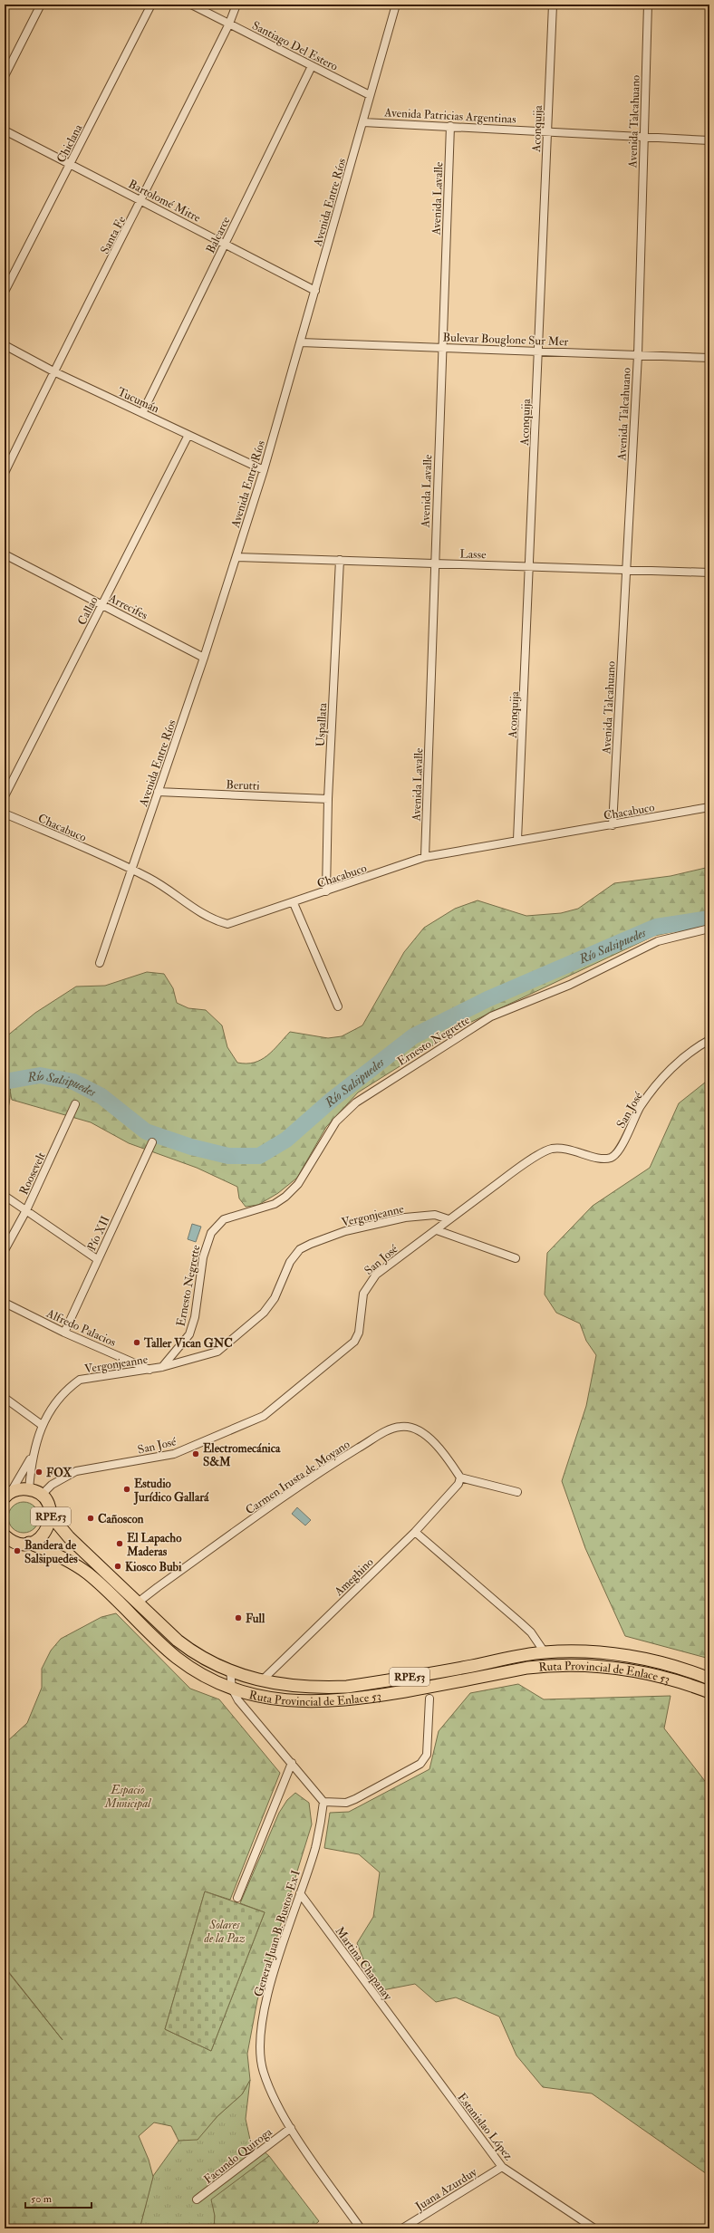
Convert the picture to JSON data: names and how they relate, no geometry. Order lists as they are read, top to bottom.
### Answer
{
  "streets": {
    "main road": ["RPE53", "Ruta Provincial de Enlace 53"],
    "street": [
      "Santiago Del Estero",
      "Avenida Patricias Argentinas",
      "Avenida Talcahuano",
      "Aconquija",
      "Chiclana",
      "Avenida Lavalle",
      "Bartolomé Mitre",
      "Avenida Entre Ríos",
      "Santa Fe",
      "Balcarce",
      "Bulevar Bouglone Sur Mer",
      "Tucumán",
      "Lasse",
      "Arrecifes",
      "Callao",
      "Uspallata",
      "Berutti",
      "Chacabuco",
      "Ernesto Negrette",
      "San José",
      "Roosevelt",
      "Vergonjeanne",
      "Pío XII",
      "Alfredo Palacios",
      "Carmen Irusta de Moyano",
      "Ameghino",
      "General Juan B. Bustos Ex I",
      "Martina Chapanay",
      "Estanislao López",
      "Facundo Quiroga",
      "Juana Azurduy"
    ]
  },
  "crossings": [
    ["Santiago Del Estero", "Avenida Entre Ríos"],
    ["Santiago Del Estero", "Santa Fe"],
    ["Santiago Del Estero", "Balcarce"],
    ["Avenida Patricias Argentinas", "Avenida Talcahuano"],
    ["Avenida Patricias Argentinas", "Aconquija"],
    ["Avenida Patricias Argentinas", "Avenida Lavalle"],
    ["Avenida Patricias Argentinas", "Avenida Entre Ríos"],
    ["Avenida Talcahuano", "Bulevar Bouglone Sur Mer"],
    ["Avenida Talcahuano", "Lasse"],
    ["Avenida Talcahuano", "Chacabuco"],
    ["Aconquija", "Bulevar Bouglone Sur Mer"],
    ["Aconquija", "Lasse"],
    ["Aconquija", "Chacabuco"],
    ["Chiclana", "Bartolomé Mitre"],
    ["Avenida Lavalle", "Bulevar Bouglone Sur Mer"],
    ["Avenida Lavalle", "Lasse"],
    ["Avenida Lavalle", "Chacabuco"],
    ["Bartolomé Mitre", "Avenida Entre Ríos"],
    ["Bartolomé Mitre", "Santa Fe"],
    ["Bartolomé Mitre", "Balcarce"],
    ["Avenida Entre Ríos", "Bulevar Bouglone Sur Mer"],
    ["Avenida Entre Ríos", "Tucumán"],
    ["Avenida Entre Ríos", "Lasse"],
    ["Avenida Entre Ríos", "Arrecifes"],
    ["Avenida Entre Ríos", "Berutti"],
    ["Avenida Entre Ríos", "Chacabuco"],
    ["Santa Fe", "Tucumán"],
    ["Balcarce", "Tucumán"],
    ["Tucumán", "Callao"],
    ["Lasse", "Uspallata"],
    ["Arrecifes", "Callao"],
    ["Uspallata", "Berutti"],
    ["Uspallata", "Chacabuco"],
    ["Ernesto Negrette", "Vergonjeanne"],
    ["San José", "Vergonjeanne"],
    ["San José", "RPE53"],
    ["Vergonjeanne", "Alfredo Palacios"],
    ["Vergonjeanne", "RPE53"],
    ["Pío XII", "Alfredo Palacios"],
    ["Carmen Irusta de Moyano", "Ameghino"],
    ["Carmen Irusta de Moyano", "Ruta Provincial de Enlace 53"],
    ["RPE53", "Ruta Provincial de Enlace 53"],
    ["Ameghino", "Ruta Provincial de Enlace 53"],
    ["General Juan B. Bustos Ex I", "Martina Chapanay"],
    ["General Juan B. Bustos Ex I", "Facundo Quiroga"],
    ["Martina Chapanay", "Estanislao López"],
    ["Estanislao López", "Juana Azurduy"]
  ],
  "water": ["Río Salsipuedes"],
  "parks": ["Espacio Municipal", "Solares de la Paz"],
  "places": [
    "Taller Vican GNC",
    "Electromecánica S&M",
    "FOX",
    "Estudio Jurídico Gallará",
    "Cañoscon",
    "El Lapacho Maderas",
    "Bandera de Salsipuedes",
    "Kiosco Bubi",
    "Full"
  ],
  "scale_bar": "50 m"
}
